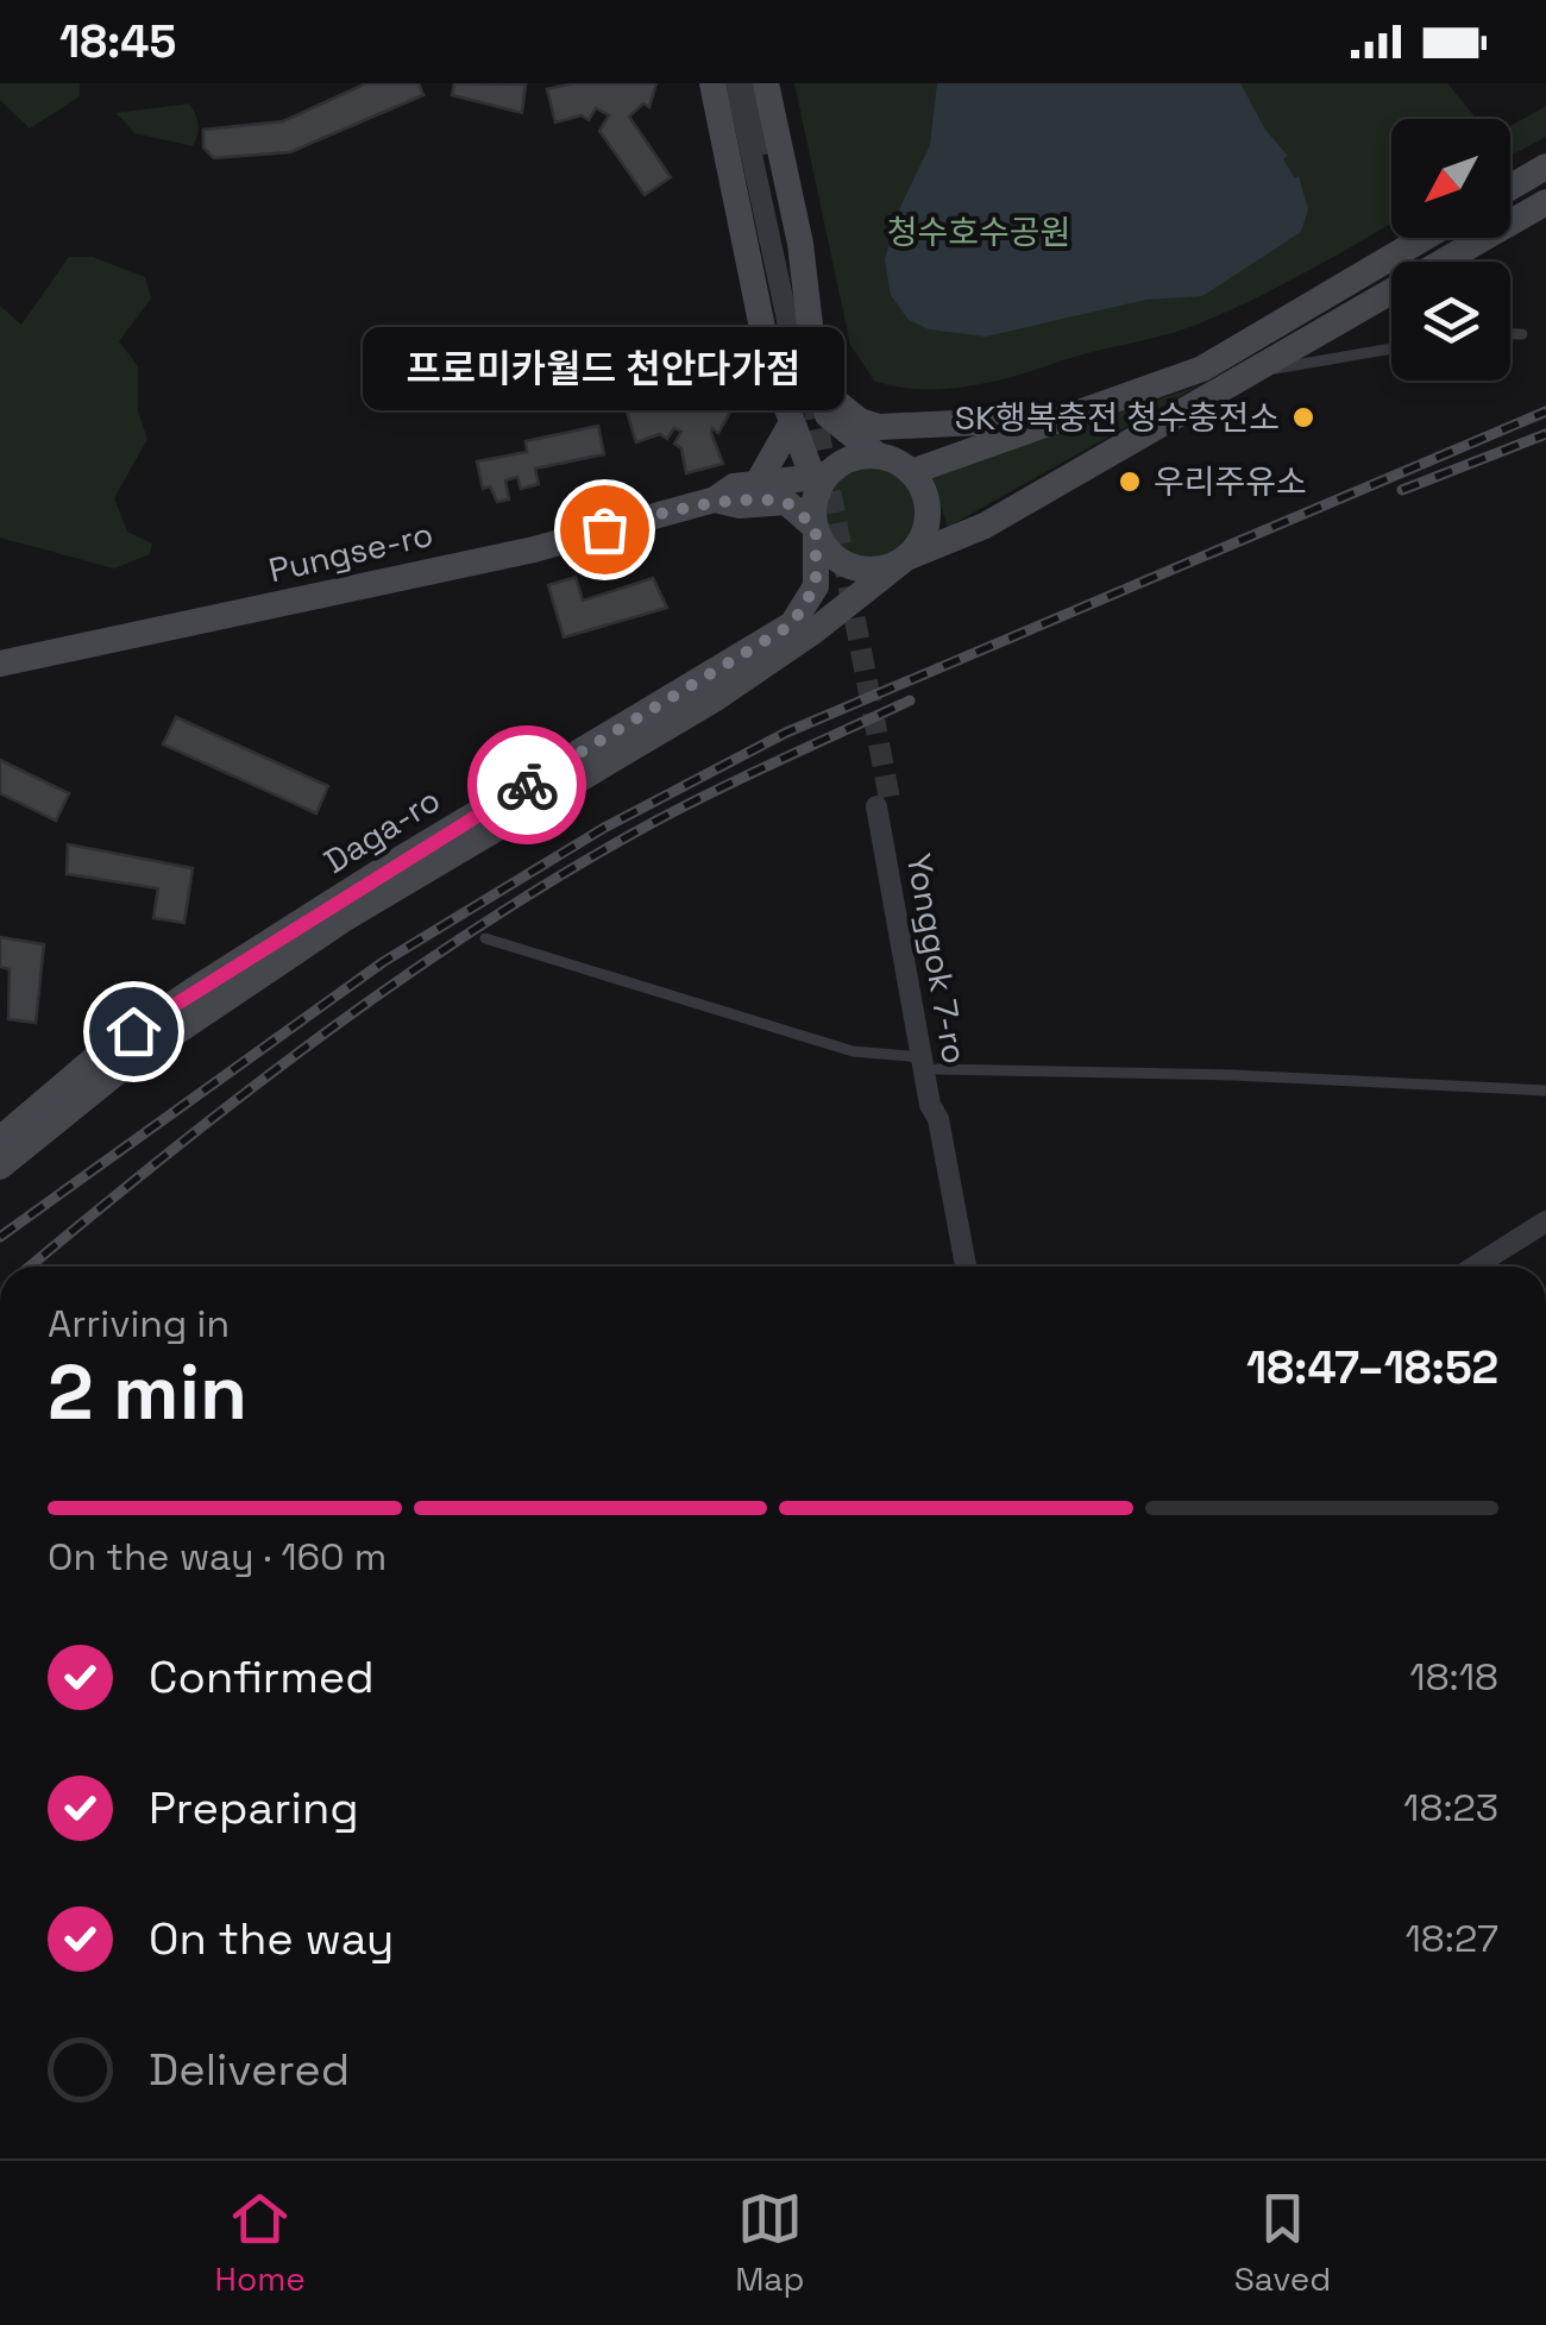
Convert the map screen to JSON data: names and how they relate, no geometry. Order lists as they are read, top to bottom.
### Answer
{
  "streets": {
    "street": ["Pungse-ro", "Daga-ro", "Yonggok 7-ro"]
  },
  "crossings": [
    ["Pungse-ro", "Daga-ro"]
  ],
  "parks": ["청수호수공원"],
  "places": ["SK행복충전 청수충전소", "우리주유소", "프로미카월드 천안다가점"],
  "north": "bottom left",
  "page": {
    "status": "18:45",
    "bubble": "프로미카월드 천안다가점",
    "heading": ["2 min", "Arriving in", "18:47–18:52"],
    "bar": "On the way · 160 m",
    "list": [
      ["Confirmed", "18:18"],
      ["Preparing", "18:23"],
      ["On the way", "18:27"],
      "Delivered"
    ],
    "tabs": ["Home", "Map", "Saved"]
  }
}
